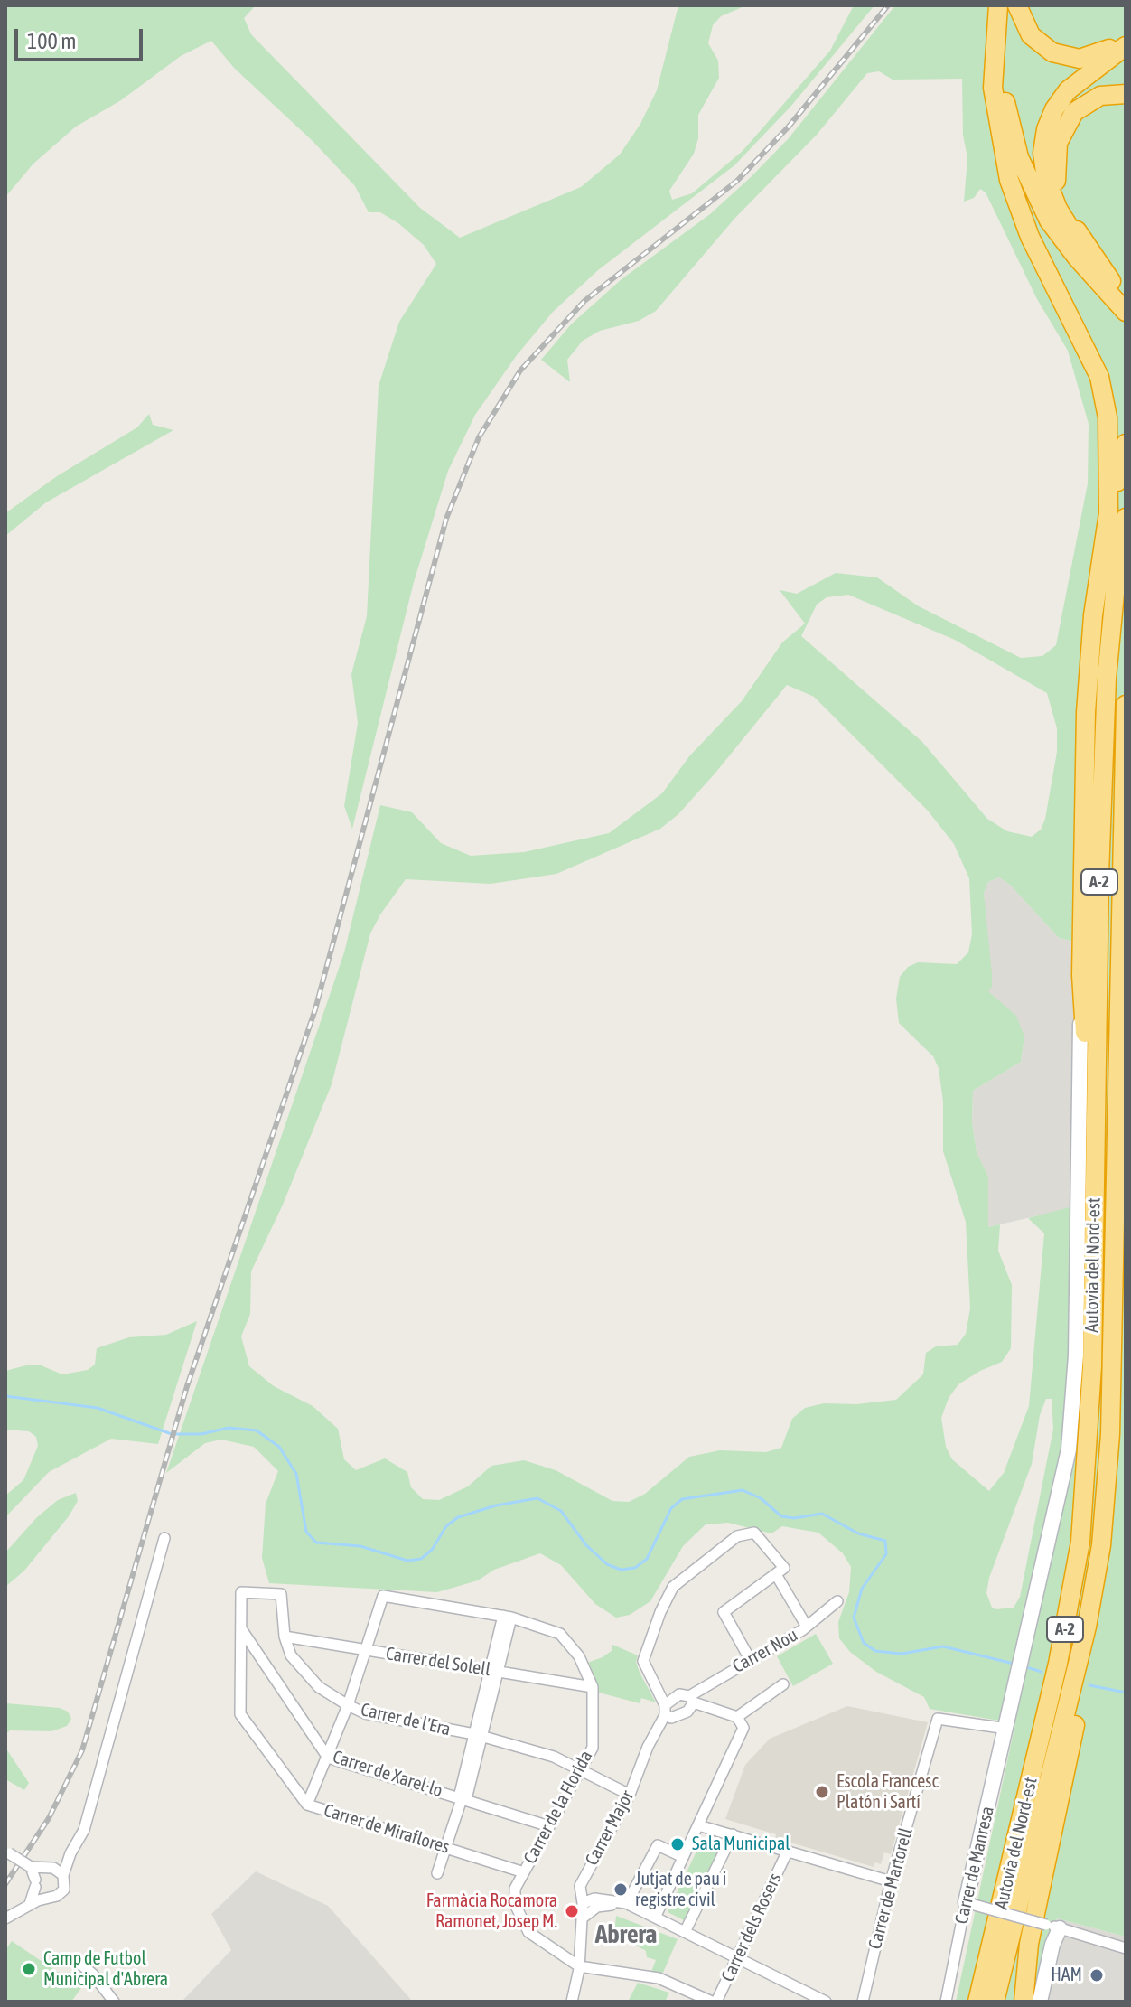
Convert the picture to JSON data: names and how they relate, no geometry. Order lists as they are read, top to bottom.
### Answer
{
  "streets": {
    "highway": ["A-2", "Autovia del Nord-est"],
    "street": [
      "Carrer Nou",
      "Carrer del Solell",
      "Carrer de l'Era",
      "Carrer de Xarel·lo",
      "Carrer de la Florida",
      "Carrer Major",
      "Carrer de Miraflores",
      "Carrer de Manresa",
      "Carrer de Martorell",
      "Carrer dels Rosers"
    ]
  },
  "crossings": [
    ["Carrer del Solell", "Carrer de l'Era"],
    ["Carrer del Solell", "Carrer de la Florida"],
    ["Carrer de l'Era", "Carrer de la Florida"],
    ["Carrer de l'Era", "Carrer Major"],
    ["Carrer de l'Era", "Carrer de Miraflores"],
    ["Carrer de Xarel·lo", "Carrer de la Florida"],
    ["Carrer de Xarel·lo", "Carrer de Miraflores"],
    ["Carrer de la Florida", "Carrer Major"],
    ["Carrer de la Florida", "Carrer de Miraflores"],
    ["Carrer de Manresa", "Carrer de Martorell"]
  ],
  "districts": ["Abrera"],
  "places": [
    "Escola Francesc Platón i Sartí",
    "Sala Municipal",
    "Jutjat de pau i registre civil",
    "Farmàcia Rocamora Ramonet, Josep M.",
    "Camp de Futbol Municipal d'Abrera",
    "HAM"
  ],
  "scale_bar": "100 m"
}
